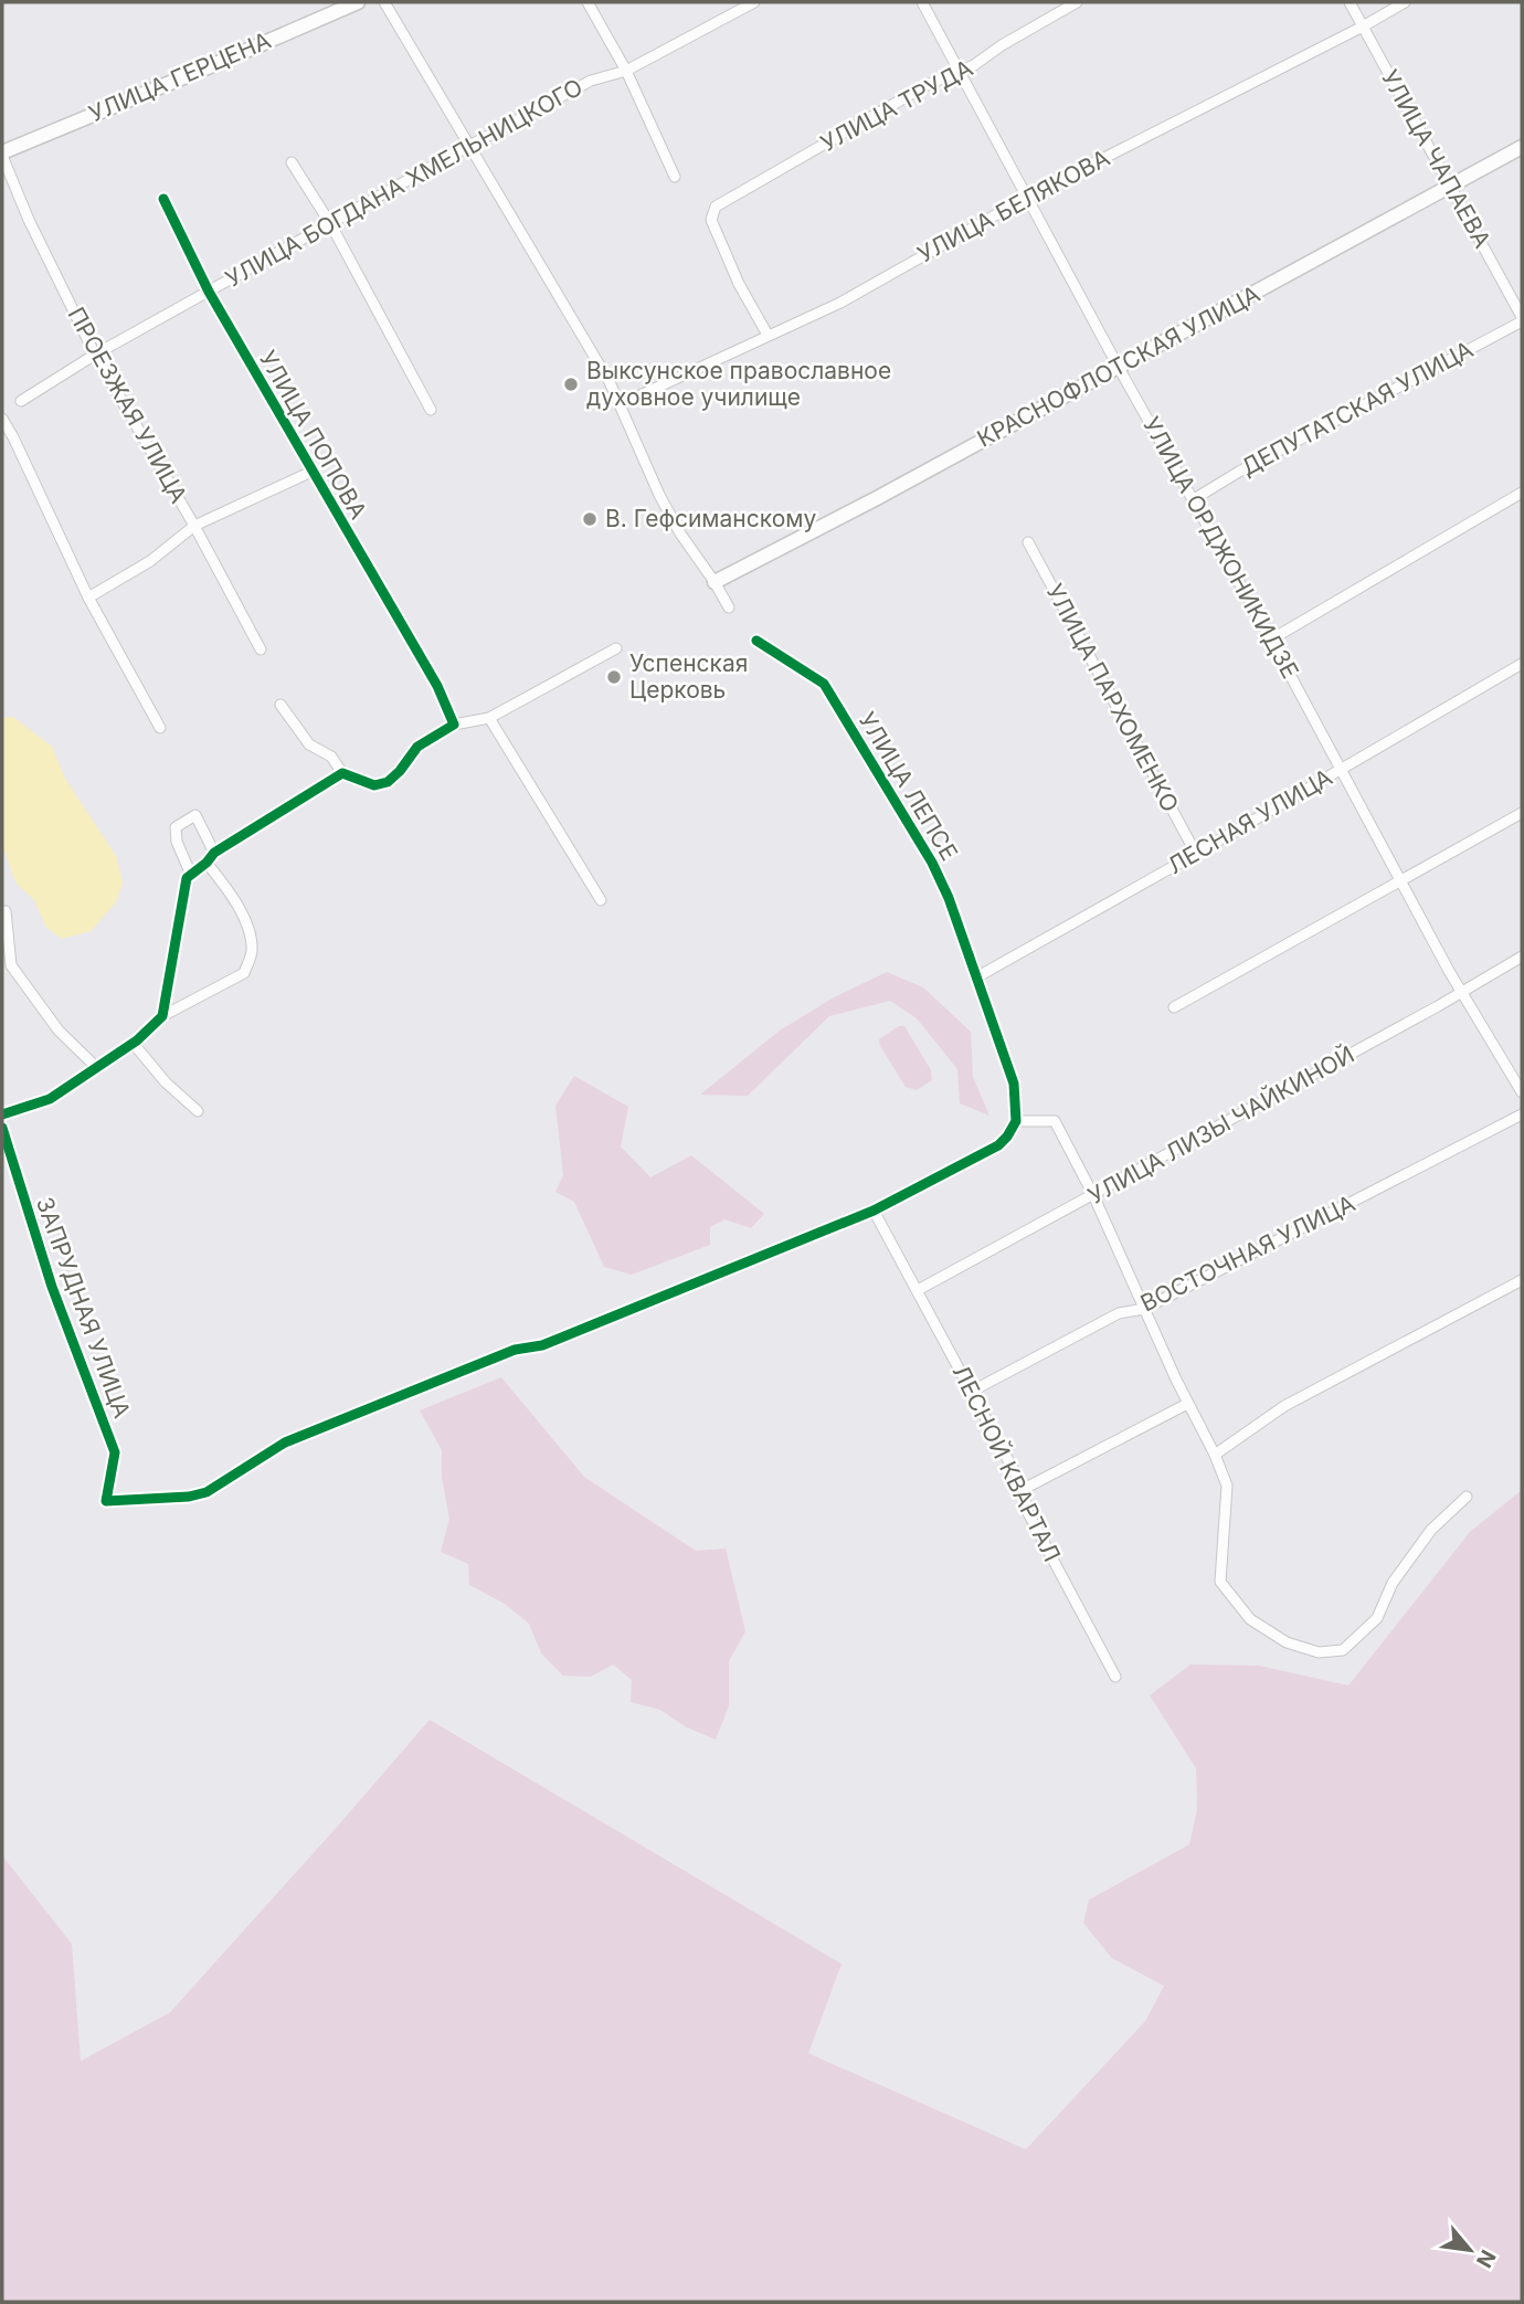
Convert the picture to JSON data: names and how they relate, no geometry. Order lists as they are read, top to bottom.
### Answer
{
  "streets": {
    "street": [
      "УЛИЦА ГЕРЦЕНА",
      "УЛИЦА ТРУДА",
      "УЛИЦА ЧАПАЕВА",
      "УЛИЦА БОГДАНА ХМЕЛЬНИЦКОГО",
      "УЛИЦА БЕЛЯКОВА",
      "КРАСНОФЛОТСКАЯ УЛИЦА",
      "ПРОЕЗЖАЯ УЛИЦА",
      "ДЕПУТАТСКАЯ УЛИЦА",
      "УЛИЦА ПОПОВА",
      "УЛИЦА ОРДЖОНИКИДЗЕ",
      "УЛИЦА ПАРХОМЕНКО",
      "УЛИЦА ЛЕПСЕ",
      "ЛЕСНАЯ УЛИЦА",
      "УЛИЦА ЛИЗЫ ЧАЙКИНОЙ",
      "ВОСТОЧНАЯ УЛИЦА",
      "ЗАПРУДНАЯ УЛИЦА",
      "ЛЕСНОЙ КВАРТАЛ"
    ]
  },
  "crossings": [
    ["УЛИЦА ГЕРЦЕНА", "ПРОЕЗЖАЯ УЛИЦА"],
    ["УЛИЦА ТРУДА", "УЛИЦА БЕЛЯКОВА"],
    ["УЛИЦА ТРУДА", "УЛИЦА ОРДЖОНИКИДЗЕ"],
    ["УЛИЦА ЧАПАЕВА", "УЛИЦА БЕЛЯКОВА"],
    ["УЛИЦА ЧАПАЕВА", "КРАСНОФЛОТСКАЯ УЛИЦА"],
    ["УЛИЦА ЧАПАЕВА", "ДЕПУТАТСКАЯ УЛИЦА"],
    ["УЛИЦА БОГДАНА ХМЕЛЬНИЦКОГО", "ПРОЕЗЖАЯ УЛИЦА"],
    ["УЛИЦА БОГДАНА ХМЕЛЬНИЦКОГО", "УЛИЦА ПОПОВА"],
    ["УЛИЦА БЕЛЯКОВА", "УЛИЦА ОРДЖОНИКИДЗЕ"],
    ["КРАСНОФЛОТСКАЯ УЛИЦА", "УЛИЦА ОРДЖОНИКИДЗЕ"],
    ["ДЕПУТАТСКАЯ УЛИЦА", "УЛИЦА ОРДЖОНИКИДЗЕ"],
    ["УЛИЦА ОРДЖОНИКИДЗЕ", "ЛЕСНАЯ УЛИЦА"],
    ["УЛИЦА ОРДЖОНИКИДЗЕ", "УЛИЦА ЛИЗЫ ЧАЙКИНОЙ"],
    ["УЛИЦА ПАРХОМЕНКО", "ЛЕСНАЯ УЛИЦА"],
    ["УЛИЦА ЛЕПСЕ", "ЛЕСНАЯ УЛИЦА"],
    ["УЛИЦА ЛИЗЫ ЧАЙКИНОЙ", "ЛЕСНОЙ КВАРТАЛ"],
    ["ВОСТОЧНАЯ УЛИЦА", "ЛЕСНОЙ КВАРТАЛ"],
    ["ЗАПРУДНАЯ УЛИЦА", "ЛЕСНОЙ КВАРТАЛ"]
  ],
  "places": ["Выксунское православное духовное училище", "В. Гефсиманскому", "Успенская Церковь"],
  "north": "bottom right"
}
